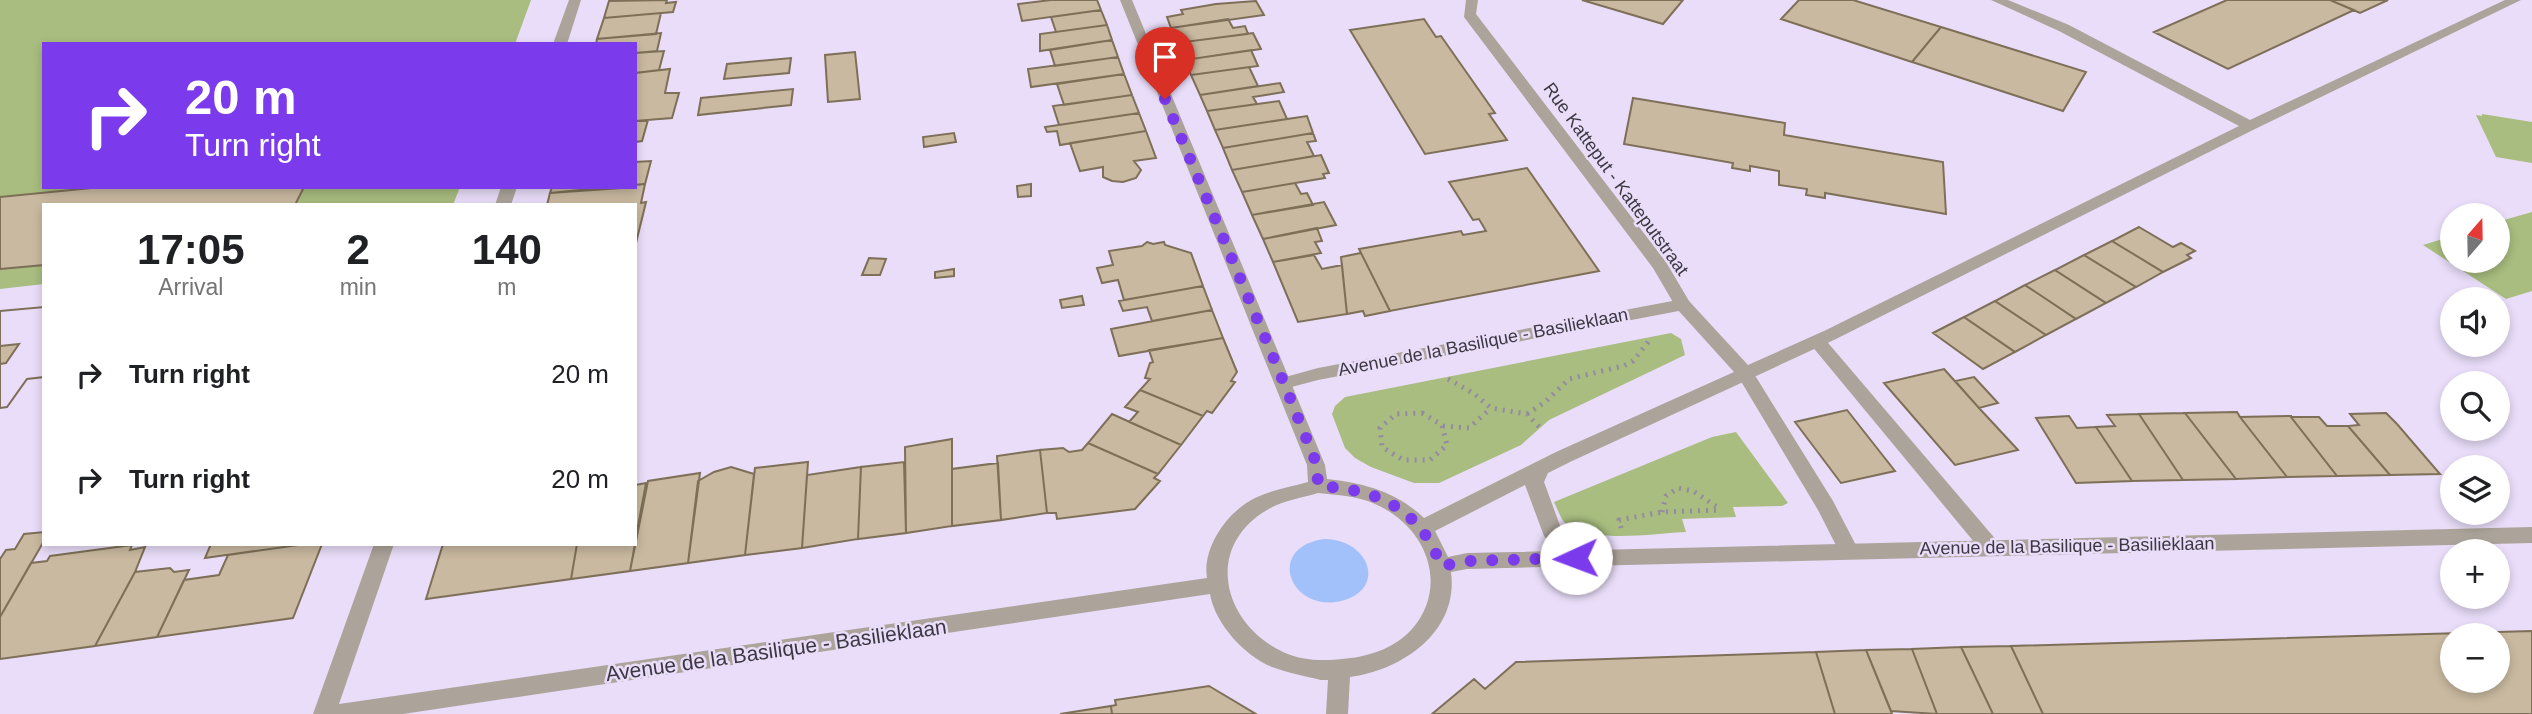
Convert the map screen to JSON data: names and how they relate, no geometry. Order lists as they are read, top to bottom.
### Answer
{
  "streets": {
    "street": ["Rue Katteput - Katteputstraat", "Avenue de la Basilique - Basilieklaan"]
  },
  "crossings": [
    ["Rue Katteput - Katteputstraat", "Avenue de la Basilique - Basilieklaan"]
  ],
  "north": "top",
  "page": {
    "turn": ["20 m", "Turn right"],
    "map_buttons": ["+", "−"],
    "eta": [
      "17:05",
      "Arrival",
      "2",
      "min",
      "140",
      "m"
    ],
    "list": [
      {
        "name": "Turn right",
        "value": "20 m"
      },
      {
        "name": "Turn right",
        "value": "20 m"
      }
    ]
  }
}
